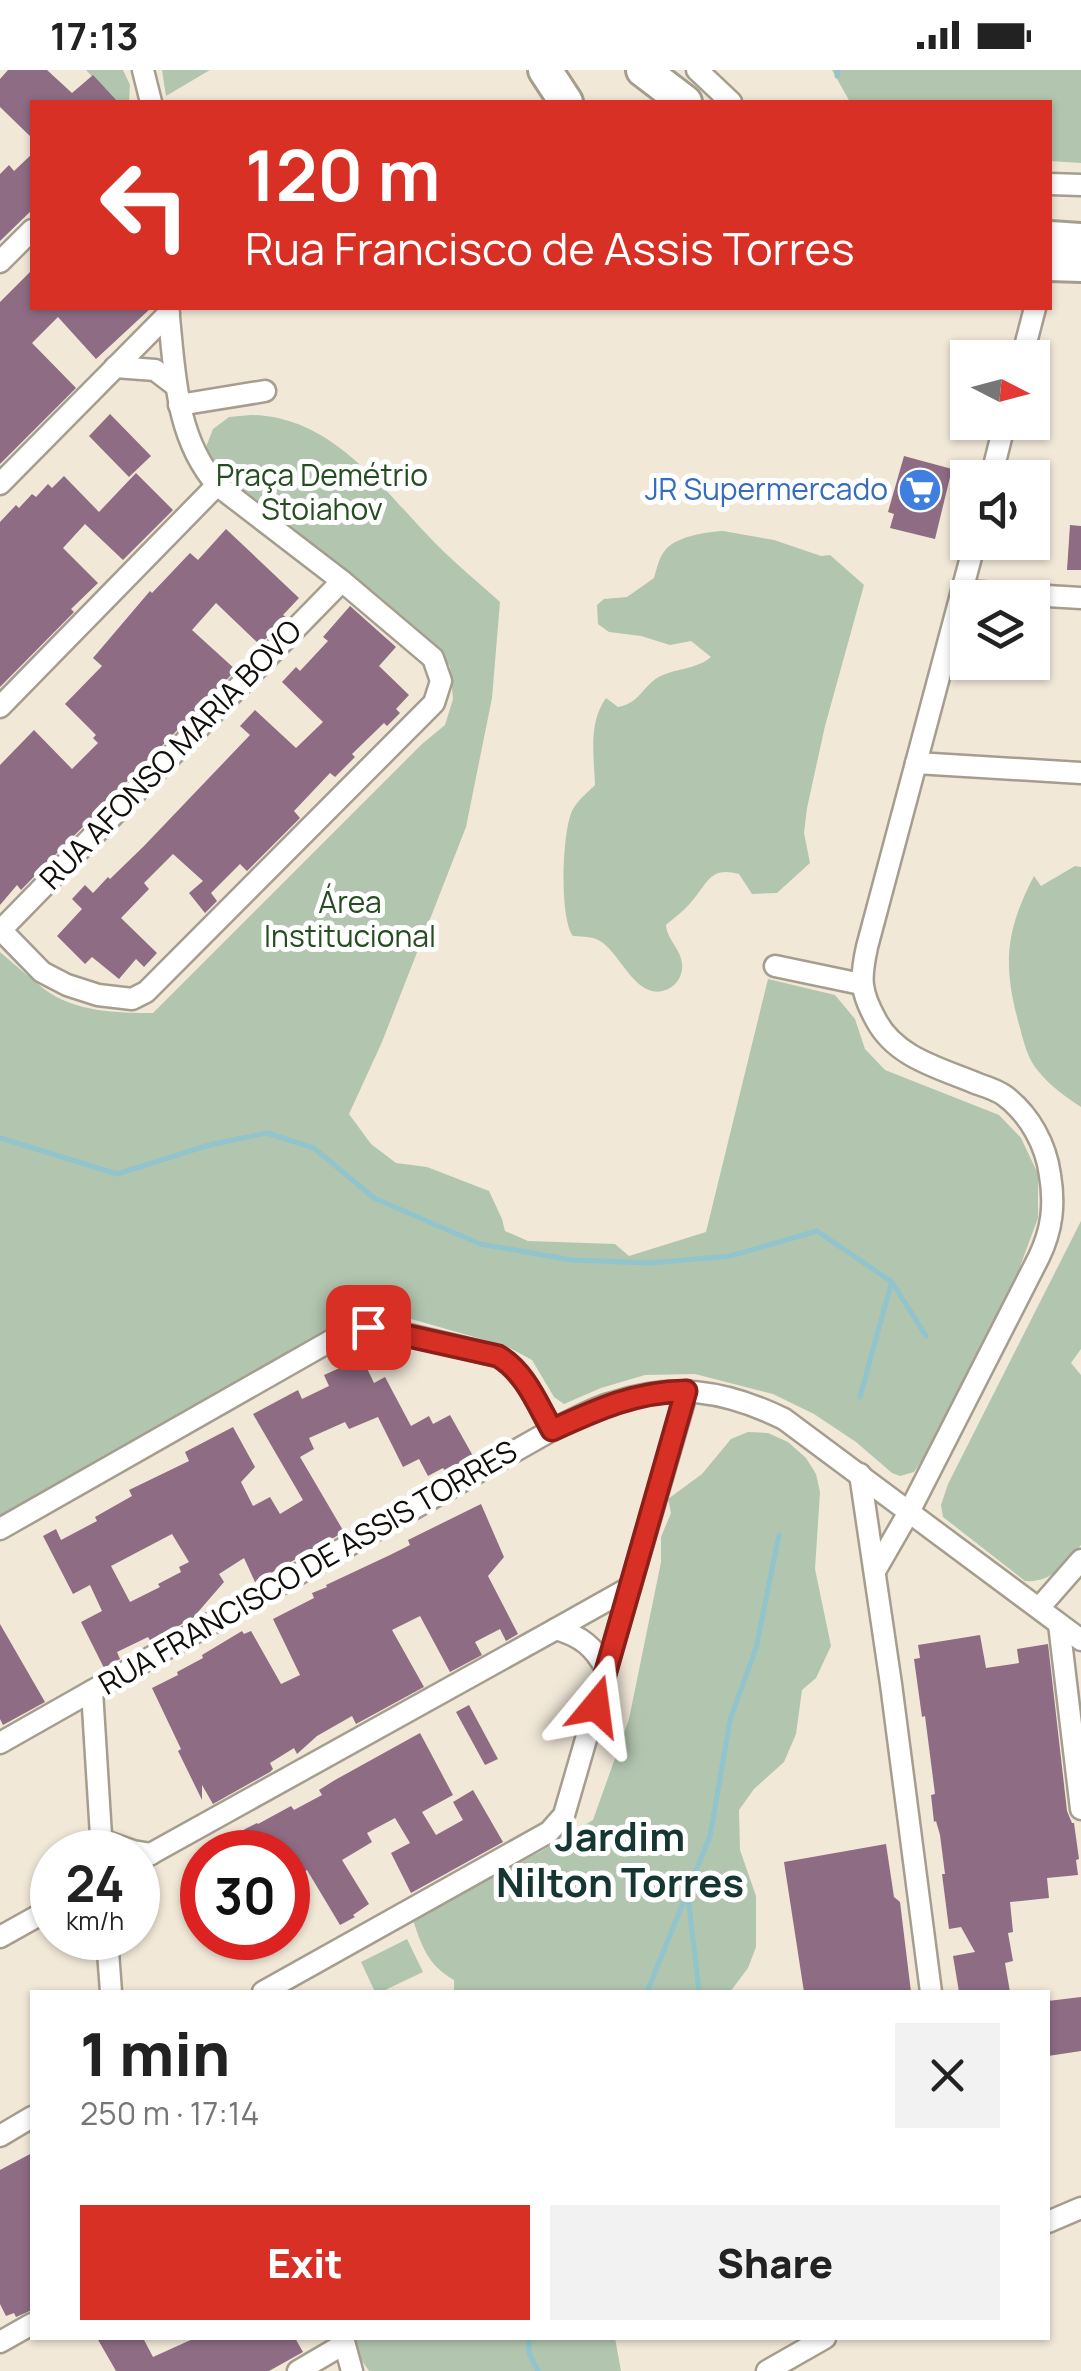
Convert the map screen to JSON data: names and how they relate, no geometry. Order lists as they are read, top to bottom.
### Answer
{
  "streets": {
    "street": ["RUA AFONSO MARIA BOVO", "RUA FRANCISCO DE ASSIS TORRES"]
  },
  "districts": ["Jardim Nilton Torres"],
  "parks": ["Praça Demétrio Stoiahov", "Área Institucional"],
  "places": {
    "supermarket": ["JR Supermercado"]
  },
  "north": "right",
  "page": {
    "status": "17:13",
    "turn": ["120 m", "Rua Francisco de Assis Torres"],
    "speed": "24 km/h",
    "limit": "30",
    "heading": ["1 min", "250 m · 17:14"],
    "buttons": ["Exit", "Share"]
  }
}
